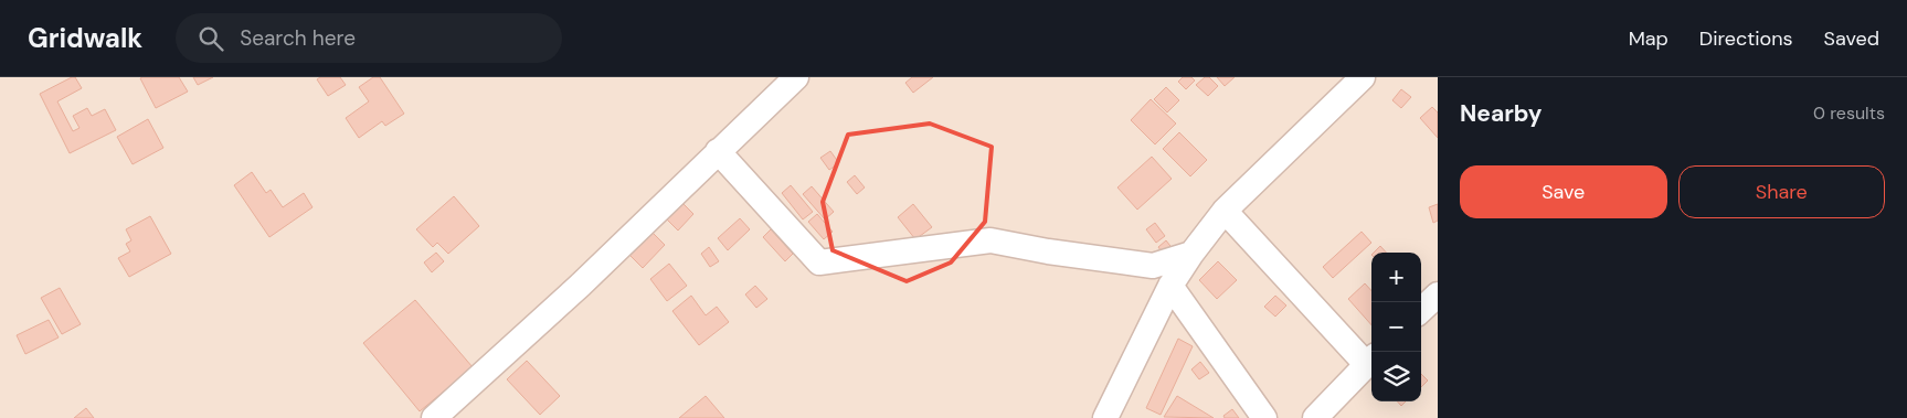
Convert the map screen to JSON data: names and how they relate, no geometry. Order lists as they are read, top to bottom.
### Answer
{
  "page": {
    "header": "Gridwalk",
    "search": "Search here",
    "nav": ["Map", "Directions", "Saved"],
    "heading": ["Nearby", "0 results"],
    "buttons": ["Save", "Share"],
    "map_buttons": ["+", "−"]
  }
}
